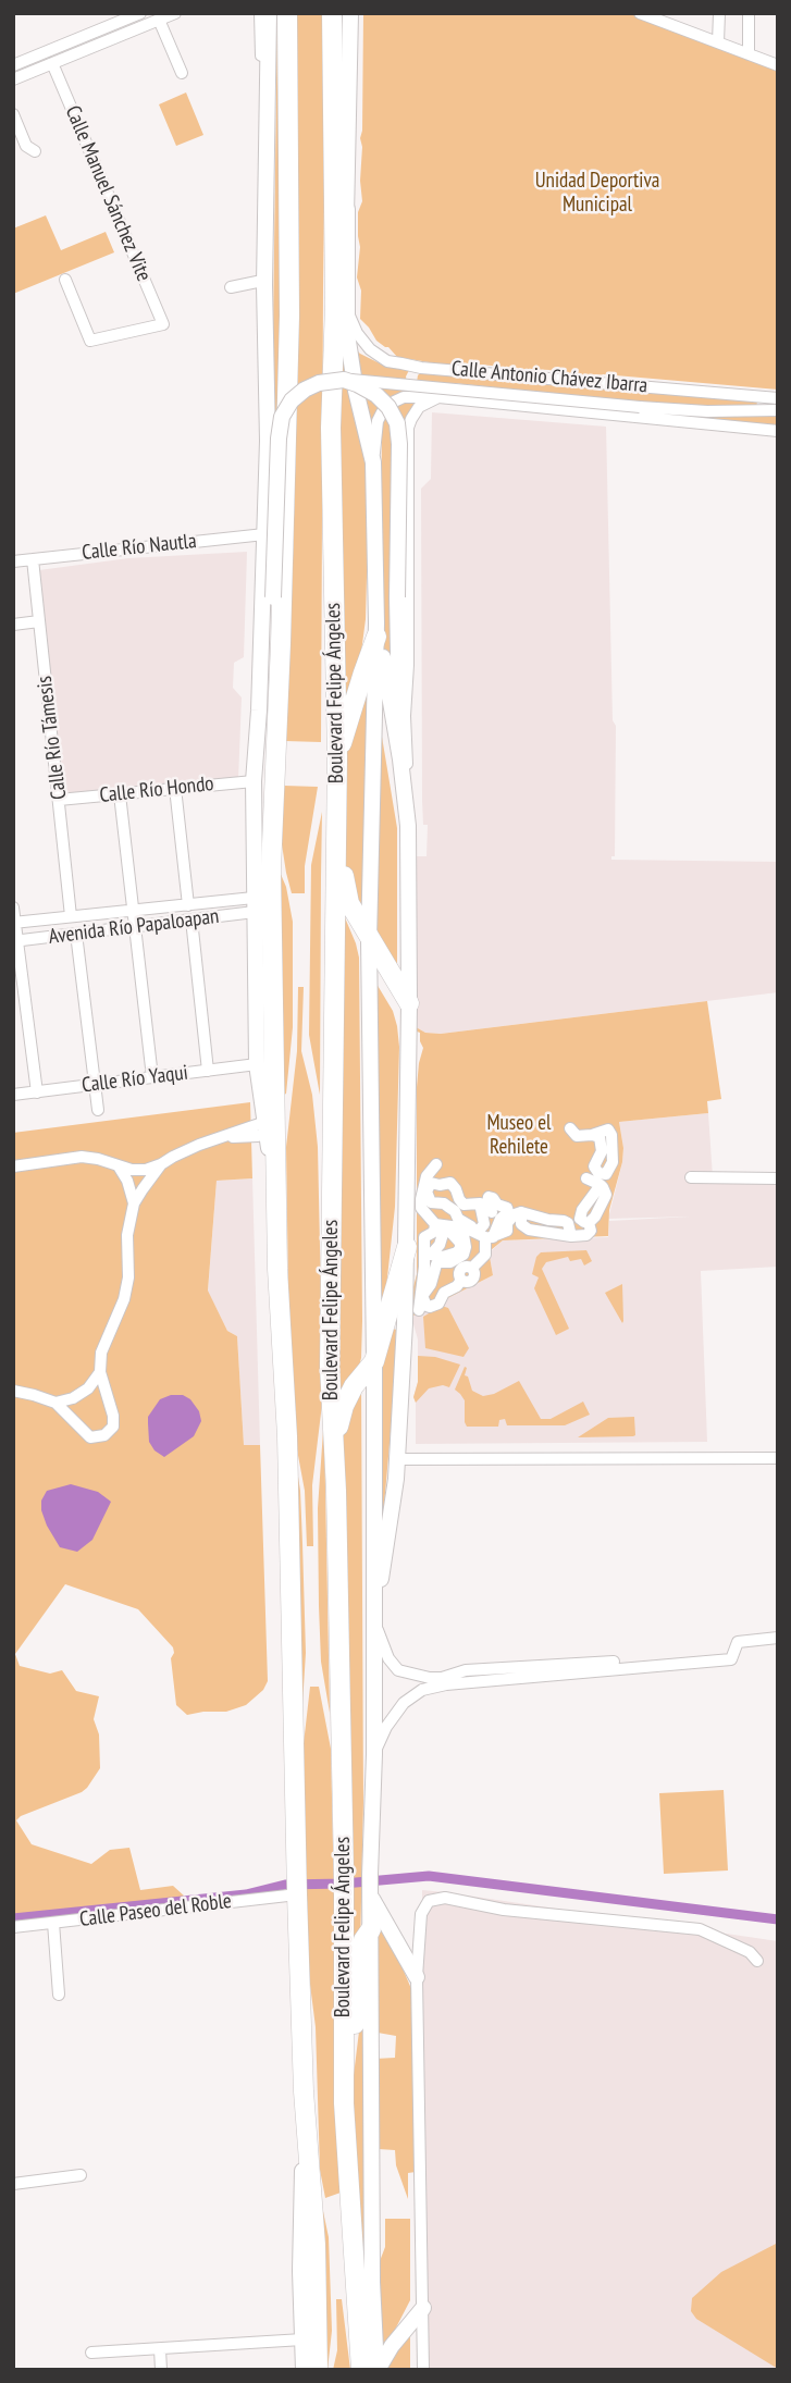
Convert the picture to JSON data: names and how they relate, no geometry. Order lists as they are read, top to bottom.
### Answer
{
  "streets": {
    "highway": ["Boulevard Felipe Ángeles"],
    "street": [
      "Calle Manuel Sánchez Vite",
      "Calle Antonio Chávez Ibarra",
      "Calle Río Nautla",
      "Calle Río Támesis",
      "Calle Río Hondo",
      "Avenida Río Papaloapan",
      "Calle Río Yaqui",
      "Calle Paseo del Roble"
    ]
  },
  "crossings": [
    ["Calle Río Nautla", "Boulevard Felipe Ángeles"],
    ["Calle Río Nautla", "Calle Río Támesis"],
    ["Boulevard Felipe Ángeles", "Calle Río Hondo"],
    ["Boulevard Felipe Ángeles", "Avenida Río Papaloapan"],
    ["Boulevard Felipe Ángeles", "Calle Río Yaqui"],
    ["Boulevard Felipe Ángeles", "Calle Paseo del Roble"],
    ["Calle Río Támesis", "Calle Río Hondo"],
    ["Calle Río Támesis", "Avenida Río Papaloapan"]
  ],
  "parks": ["Unidad Deportiva Municipal", "Museo el Rehilete"]
}
